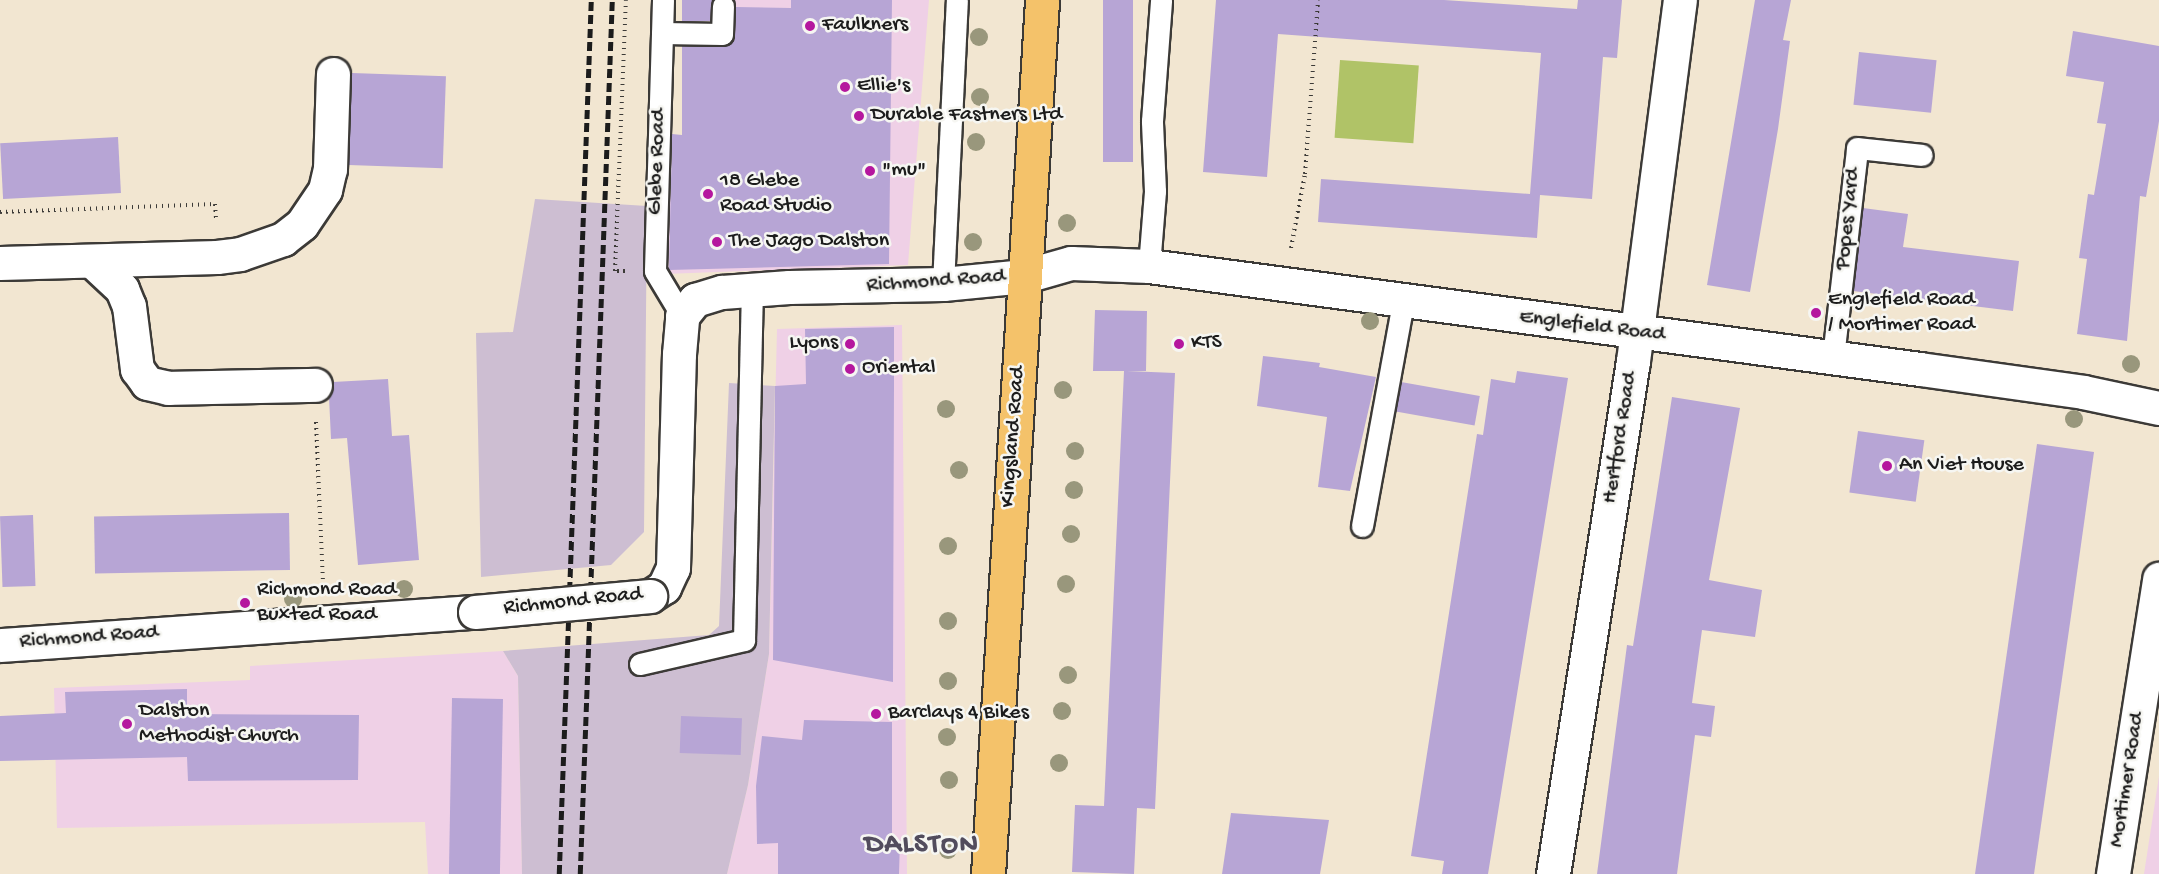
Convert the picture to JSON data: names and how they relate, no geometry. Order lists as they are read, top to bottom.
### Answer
{
  "streets": {
    "highway": ["Kingsland Road"],
    "street": [
      "Richmond Road",
      "Englefield Road",
      "Hertford Road",
      "Mortimer Road"
    ],
    "lane": ["Glebe Road", "Popes Yard"]
  },
  "crossings": [
    ["Popes Yard", "Englefield Road"],
    ["Richmond Road", "Englefield Road"],
    ["Richmond Road", "Kingsland Road"],
    ["Englefield Road", "Kingsland Road"],
    ["Englefield Road", "Hertford Road"]
  ],
  "districts": ["DALSTON"],
  "places": [
    "Faulkners",
    "Ellie's",
    "Durable Fastners Ltd",
    "\"mu\"",
    "18 Glebe Road Studio",
    "The Jago Dalston",
    "Englefield Road / Mortimer Road",
    "Lyons",
    "KTS",
    "Oriental",
    "An Viet House",
    "Richmond Road Buxted Road",
    "Barclays 4 Bikes",
    "Dalston Methodist Church"
  ]
}
